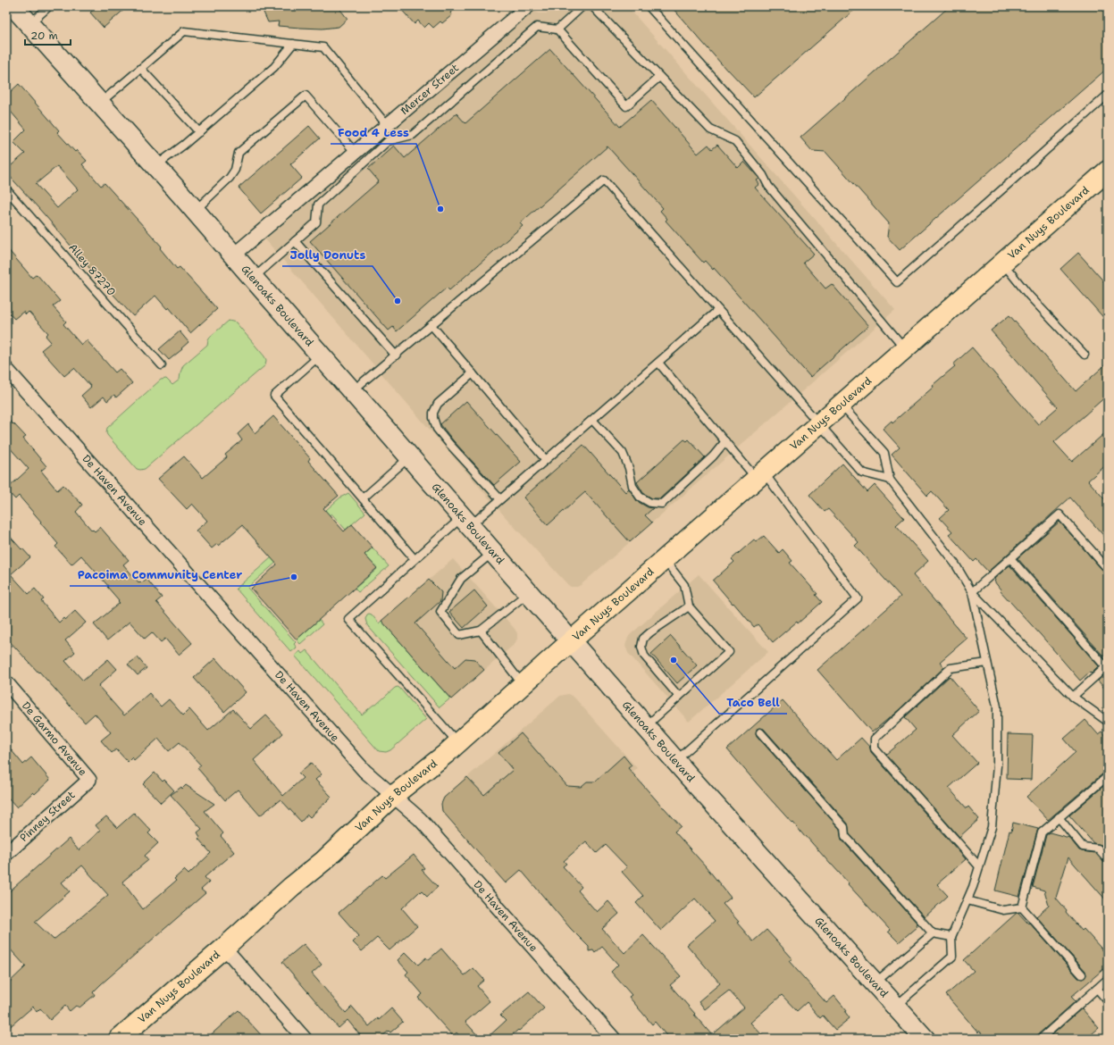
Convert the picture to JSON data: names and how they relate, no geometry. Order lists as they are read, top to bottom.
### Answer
{
  "streets": {
    "main road": ["Van Nuys Boulevard", "Glenoaks Boulevard"],
    "street": [
      "Mercer Street",
      "De Haven Avenue",
      "De Garmo Avenue",
      "Pinney Street"
    ],
    "lane": ["Alley 87270"]
  },
  "crossings": [
    ["Mercer Street", "Glenoaks Boulevard"],
    ["Van Nuys Boulevard", "Glenoaks Boulevard"],
    ["Van Nuys Boulevard", "De Haven Avenue"],
    ["De Garmo Avenue", "Pinney Street"]
  ],
  "places": [
    "Food 4 Less",
    "Jolly Donuts",
    "Pacoima Community Center",
    "Taco Bell"
  ],
  "scale_bar": "20 m"
}
